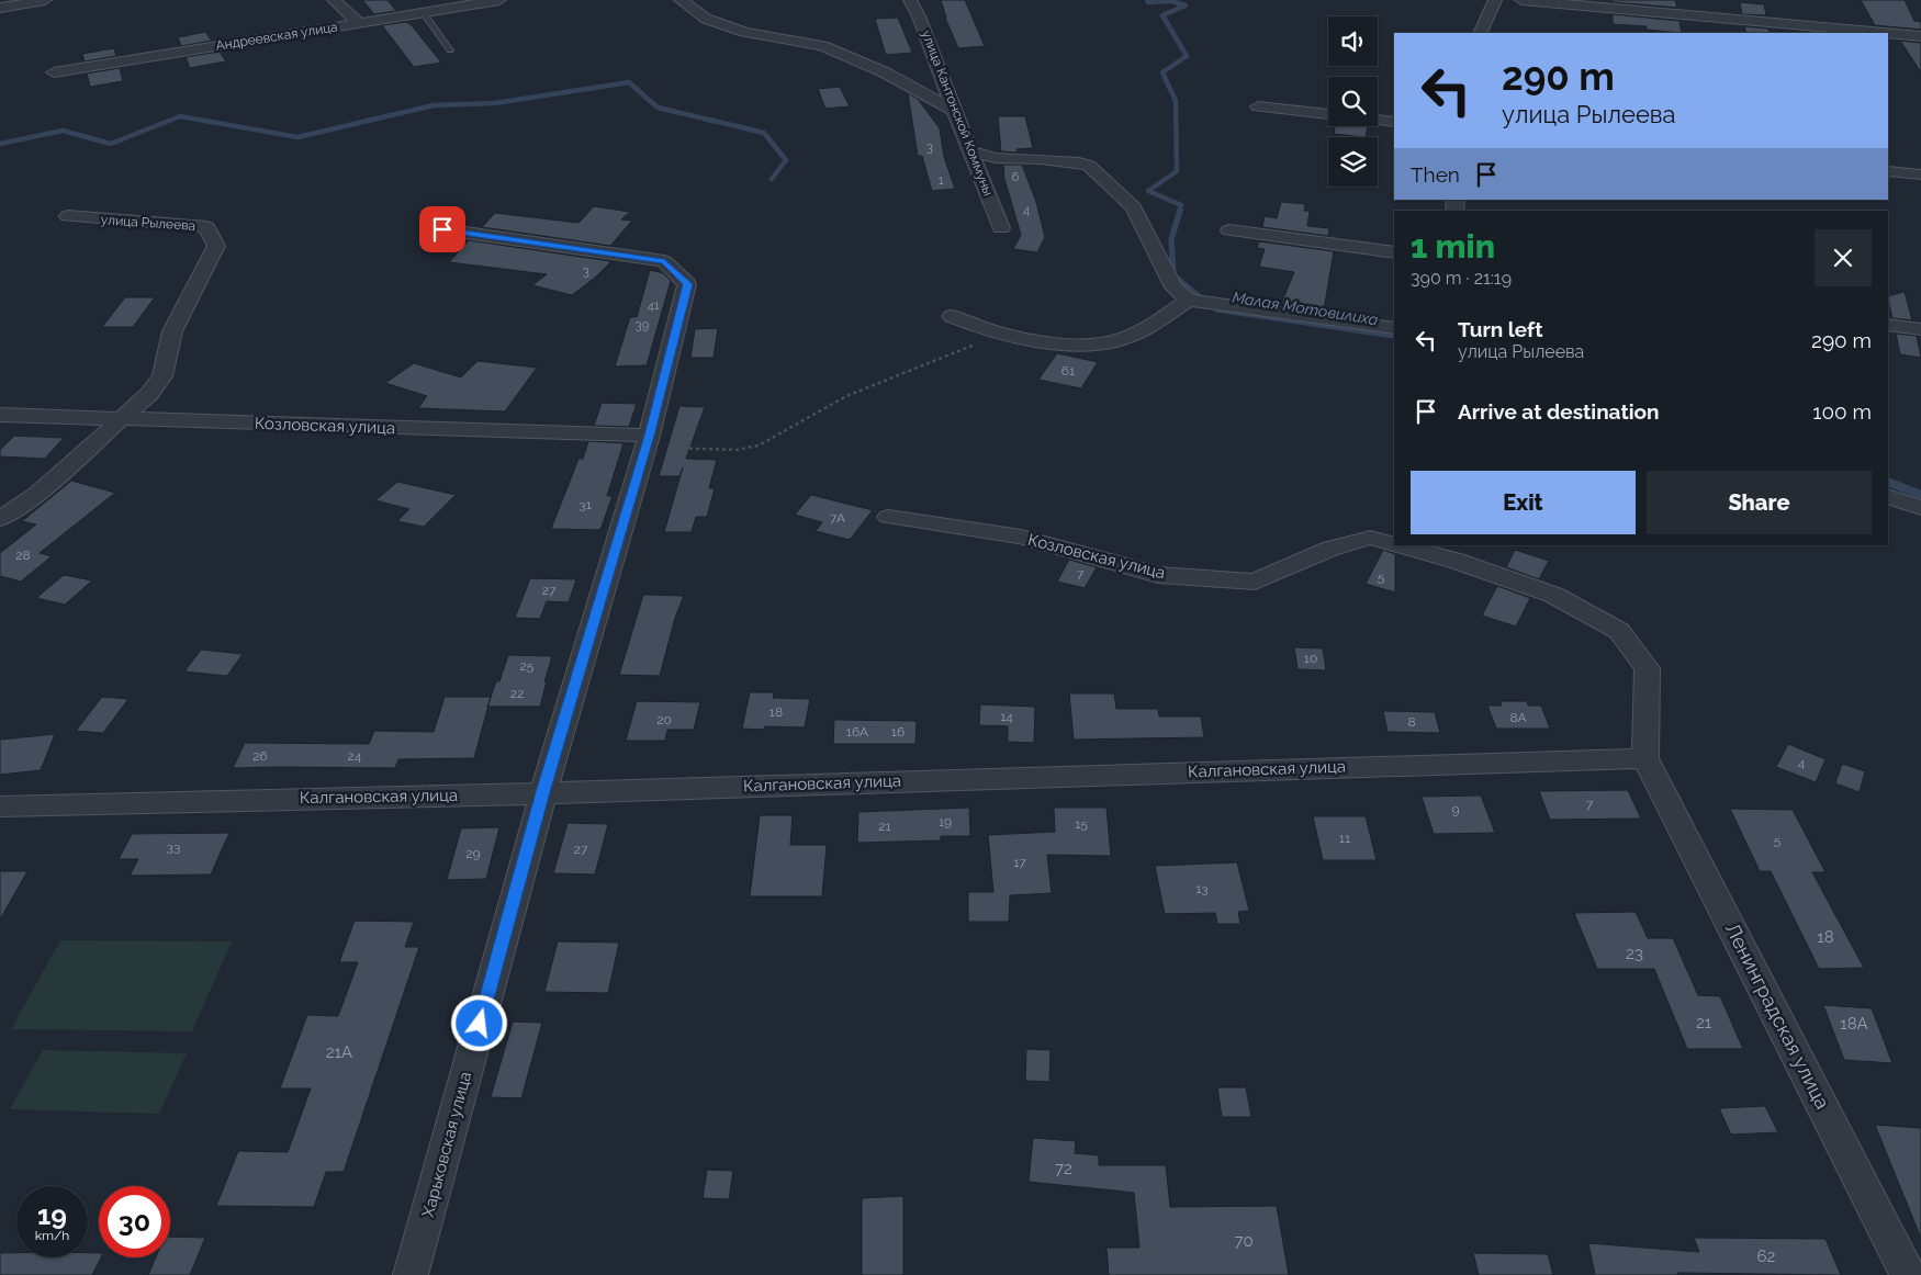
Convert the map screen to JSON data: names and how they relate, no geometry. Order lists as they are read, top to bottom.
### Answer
{
  "streets": {
    "street": [
      "Андреевская улица",
      "улица Кантонской Коммуны",
      "улица Рылеева",
      "Козловская улица",
      "Калгановская улица",
      "Ленинградская улица",
      "Харьковская улица"
    ]
  },
  "crossings": [
    ["улица Рылеева", "Козловская улица"],
    ["Козловская улица", "Калгановская улица"],
    ["Козловская улица", "Ленинградская улица"],
    ["Козловская улица", "Харьковская улица"],
    ["Калгановская улица", "Ленинградская улица"],
    ["Калгановская улица", "Харьковская улица"]
  ],
  "water": ["Малая Мотовилиха"],
  "house_numbers": [
    "3",
    "6",
    "1",
    "4",
    "3",
    "41",
    "39",
    "61",
    "31",
    "7А",
    "28",
    "7",
    "5",
    "27",
    "10",
    "25",
    "22",
    "18",
    "14",
    "8А",
    "20",
    "8",
    "16А",
    "16",
    "26",
    "24",
    "4",
    "7",
    "9",
    "19",
    "15",
    "21",
    "11",
    "5",
    "33",
    "27",
    "29",
    "17",
    "13",
    "18",
    "23",
    "21",
    "18А",
    "21А",
    "72",
    "70",
    "62"
  ],
  "page": {
    "turn": ["290 m", "улица Рылеева"],
    "then": "Then",
    "heading": ["1 min", "390 m · 21:19"],
    "list": [
      {
        "name": "Turn left",
        "note": "улица Рылеева",
        "value": "290 m"
      },
      {
        "name": "Arrive at destination",
        "value": "100 m"
      }
    ],
    "buttons": ["Exit", "Share"],
    "speed": "19 km/h",
    "limit": "30"
  }
}
